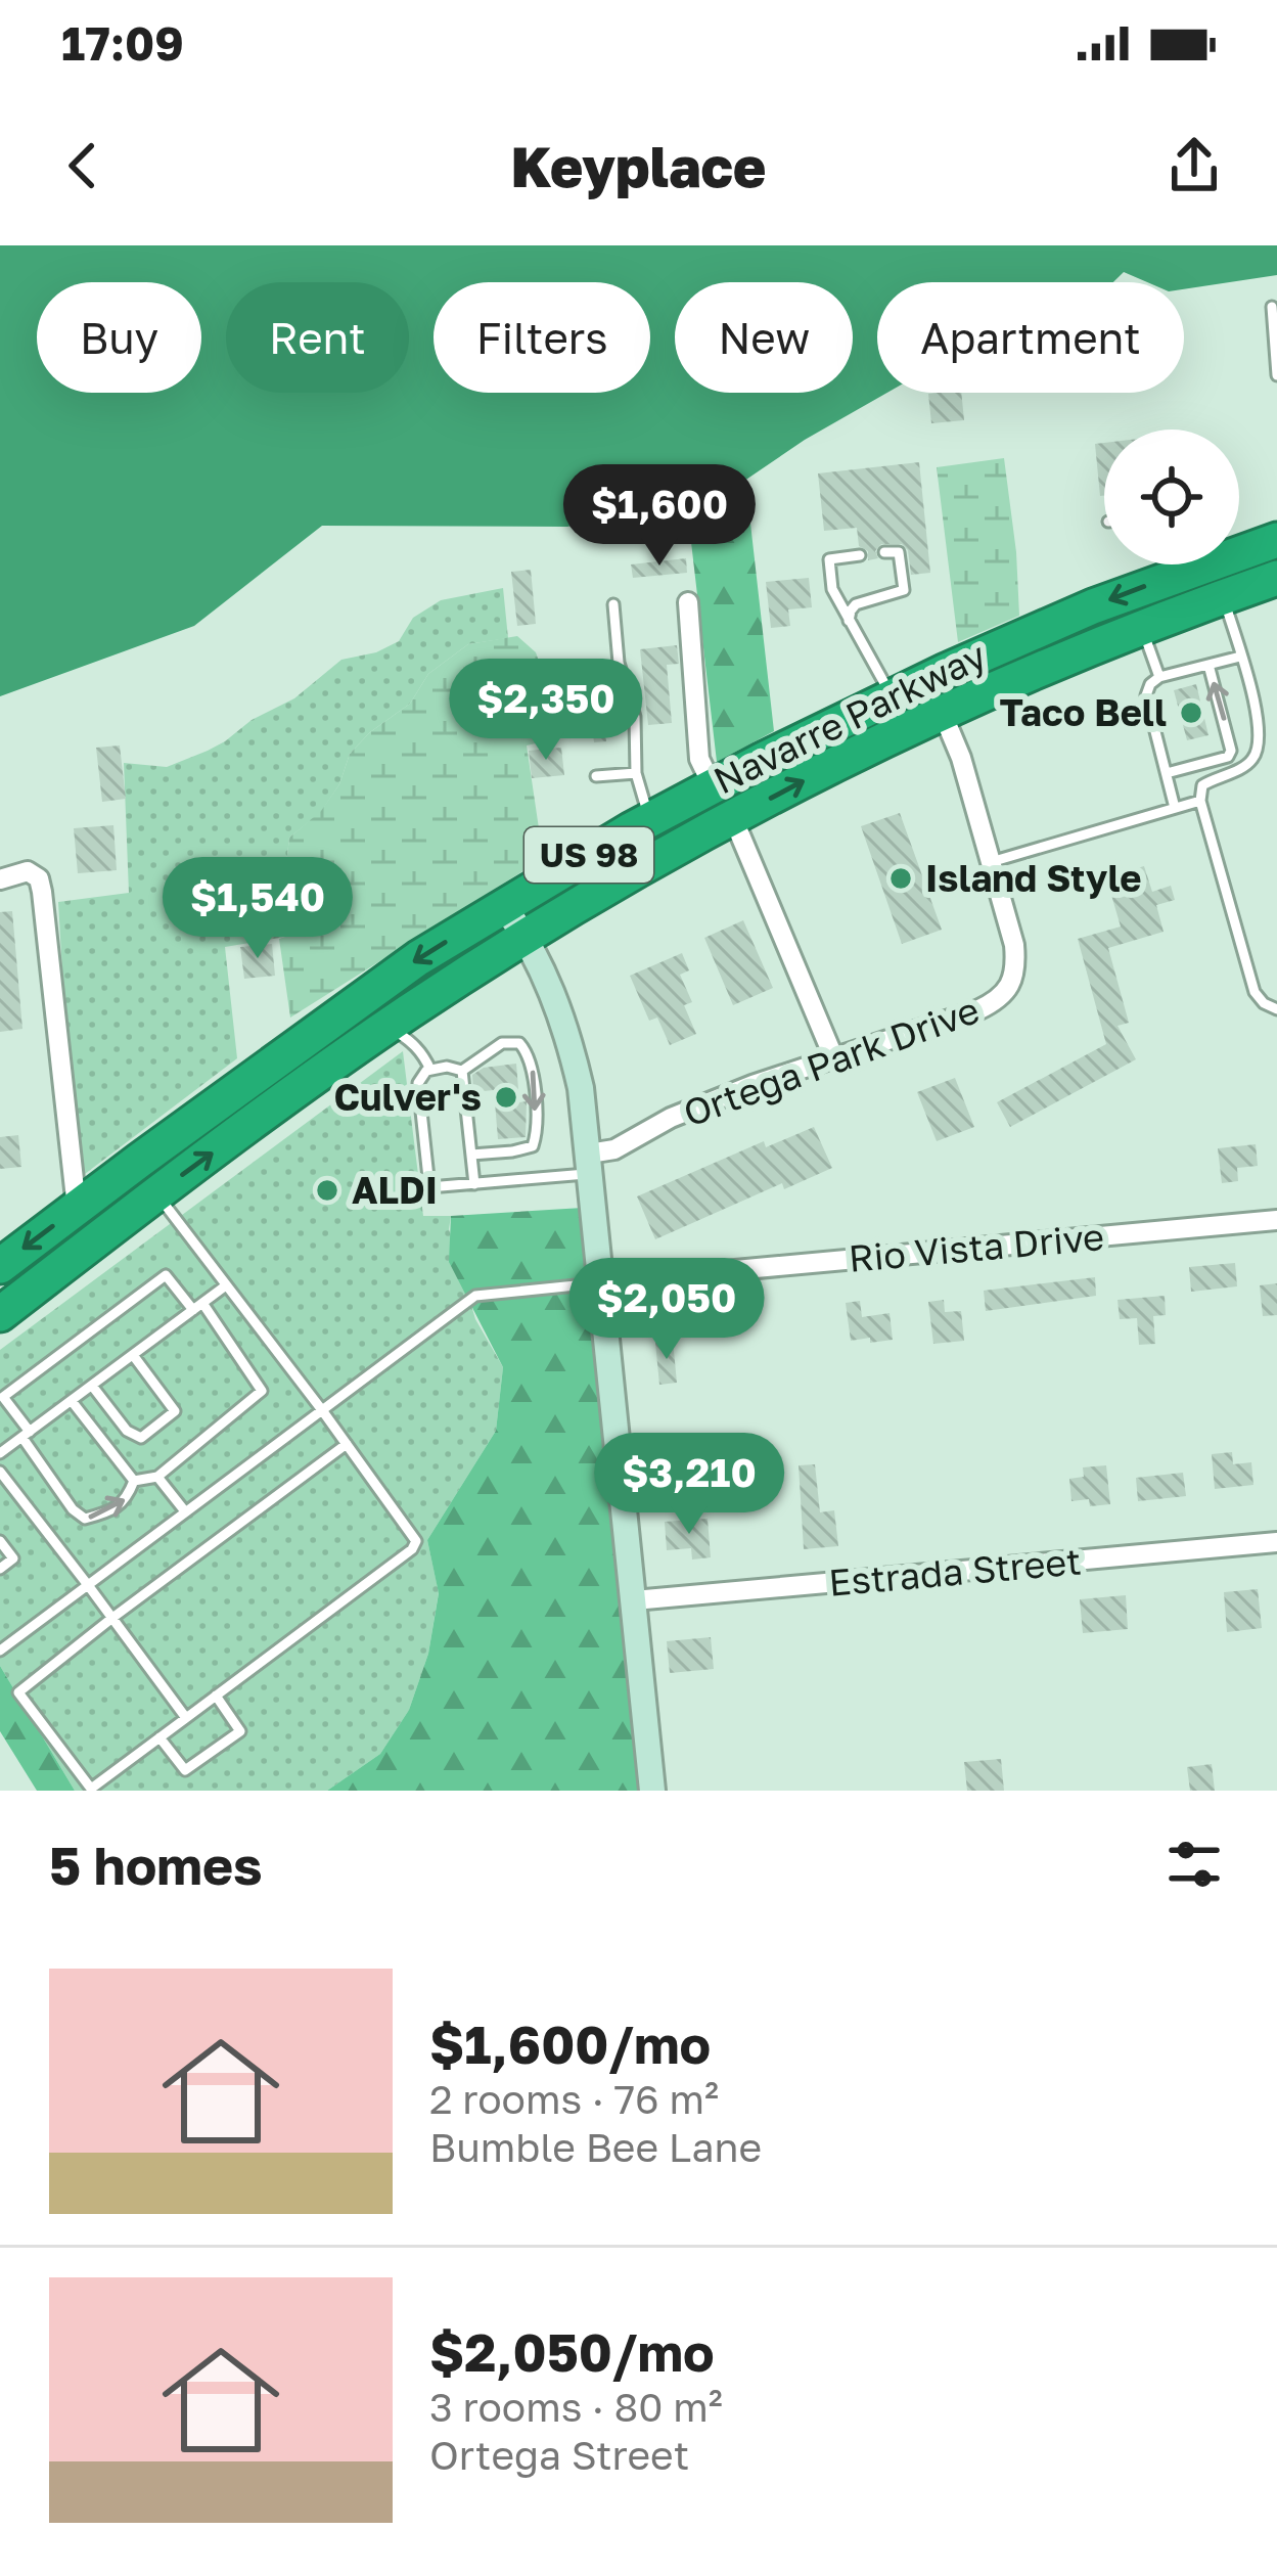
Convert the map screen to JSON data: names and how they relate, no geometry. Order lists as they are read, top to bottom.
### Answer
{
  "streets": {
    "highway": ["Navarre Parkway", "US 98"],
    "street": ["Ortega Park Drive", "Rio Vista Drive", "Estrada Street"]
  },
  "crossings": [
    ["Navarre Parkway", "Ortega Park Drive"]
  ],
  "places": [
    "Taco Bell",
    "Island Style",
    "Culver's",
    "ALDI"
  ],
  "page": {
    "status": "17:09",
    "header": "Keyplace",
    "chip": [
      "Buy",
      "Rent",
      "Filters",
      "New",
      "Apartment"
    ],
    "price": [
      "$1,600",
      "$2,350",
      "$1,540",
      "$2,050",
      "$3,210"
    ],
    "heading": "5 homes",
    "list": [
      {
        "name": "$1,600/mo",
        "note": "2 rooms · 76 m² · Bumble Bee Lane"
      },
      {
        "name": "$2,050/mo",
        "note": "3 rooms · 80 m² · Ortega Street"
      }
    ]
  }
}
